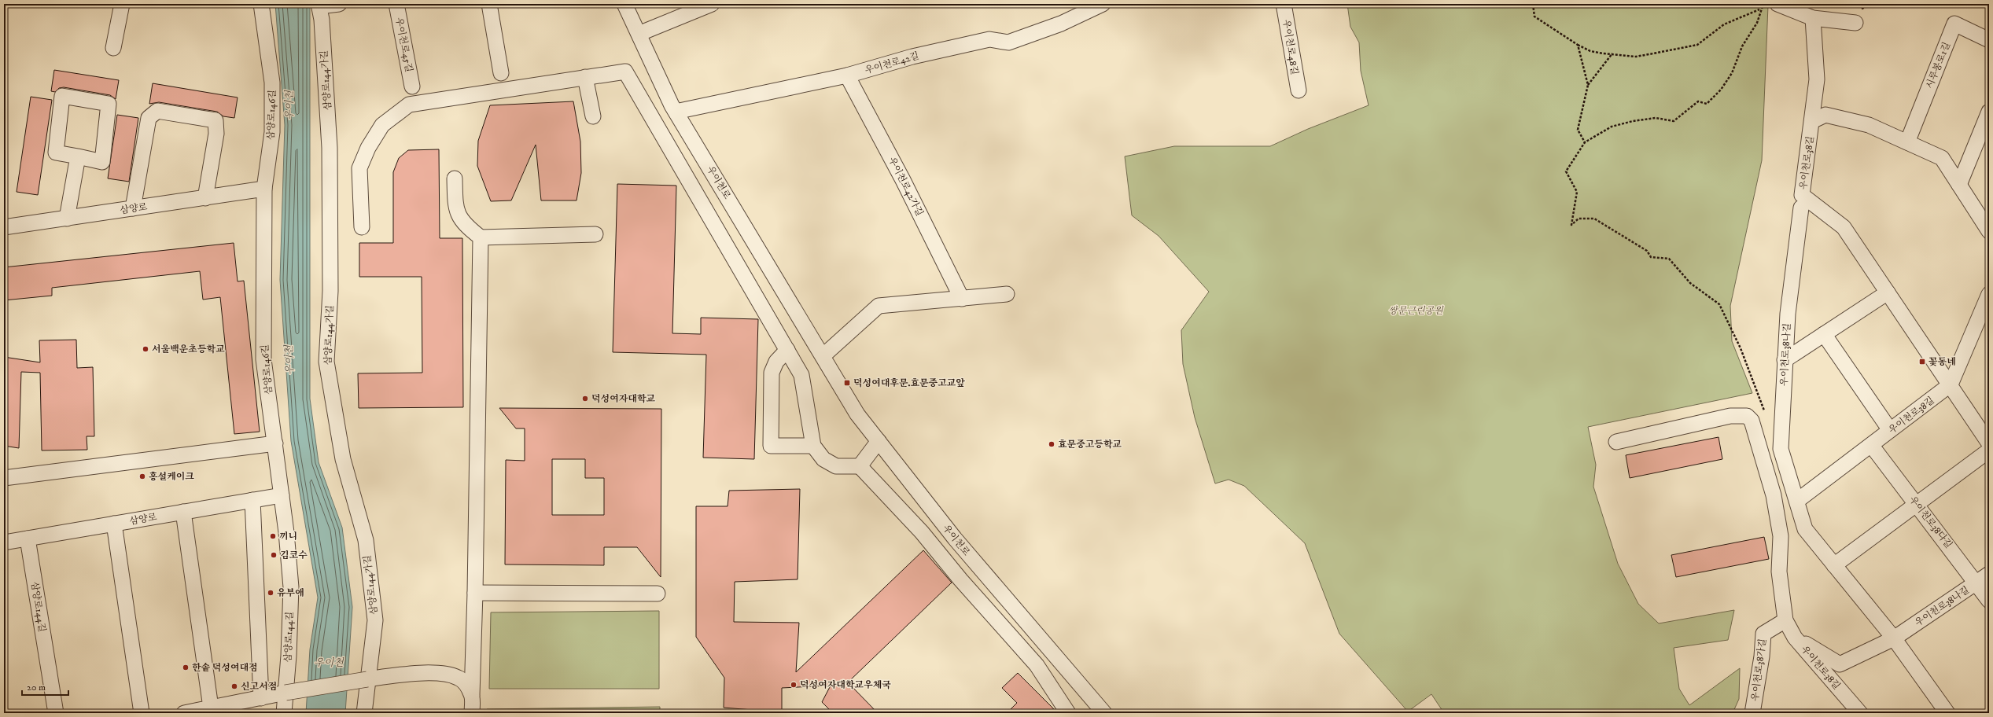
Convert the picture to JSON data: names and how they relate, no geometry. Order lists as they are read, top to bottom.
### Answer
{
  "streets": {
    "street": [
      "우이천로45길",
      "우이천로48길",
      "우이천로42길",
      "시루봉로1길",
      "삼양로144가길",
      "삼양로146길",
      "우이천로38길",
      "우이천로",
      "우이천로42가길",
      "삼양로",
      "우이천로38나길",
      "우이천로38다길",
      "삼양로144길",
      "우이천로38가길"
    ]
  },
  "crossings": [
    ["우이천로42길", "우이천로"],
    ["우이천로42길", "우이천로42가길"],
    ["삼양로146길", "삼양로"],
    ["삼양로146길", "삼양로144길"],
    ["우이천로38길", "우이천로38나길"],
    ["우이천로38길", "우이천로38다길"],
    ["우이천로38길", "우이천로38가길"],
    ["삼양로", "삼양로144길"],
    ["우이천로38나길", "우이천로38다길"]
  ],
  "water": ["우이천"],
  "parks": ["쌍문근린공원"],
  "places": {
    "other": [
      "서울백운초등학교",
      "덕성여자대학교",
      "효문중고등학교",
      "홍설케이크",
      "끼니",
      "김코수",
      "유부애",
      "한솥 덕성여대점",
      "덕성여자대학교우체국",
      "신고서점"
    ],
    "transit": ["꽃동네", "덕성여대후문.효문중고교앞"]
  },
  "scale_bar": "20 m"
}
